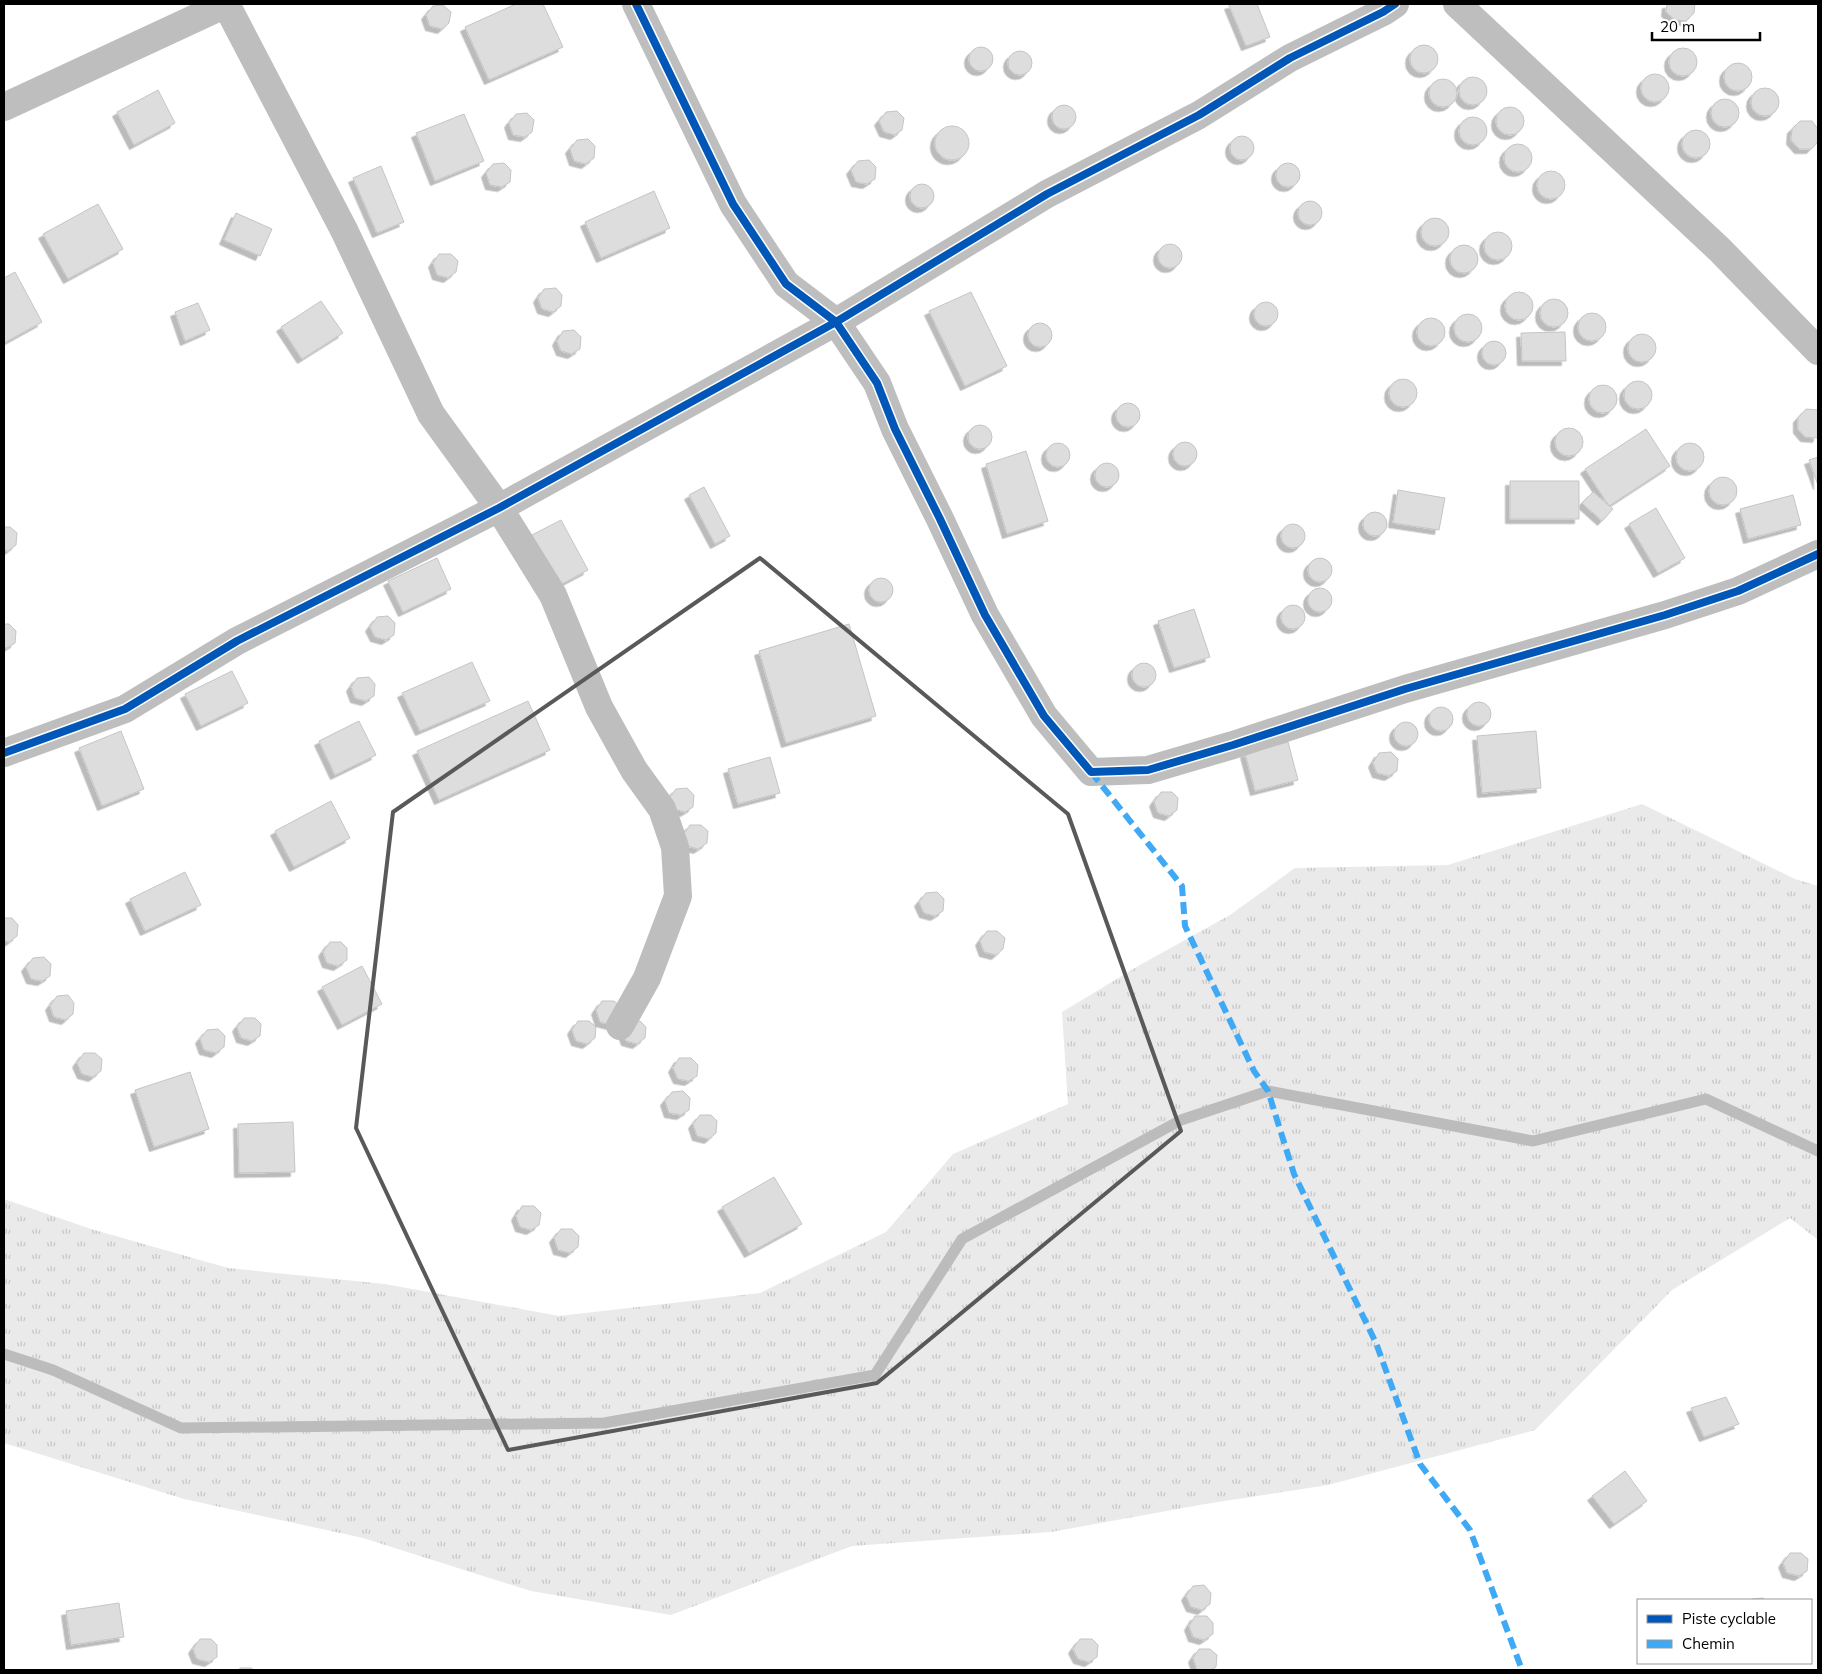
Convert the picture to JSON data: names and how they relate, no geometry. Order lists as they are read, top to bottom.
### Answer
{
  "legend": ["Piste cyclable", "Chemin"],
  "scale_bar": "20 m"
}
